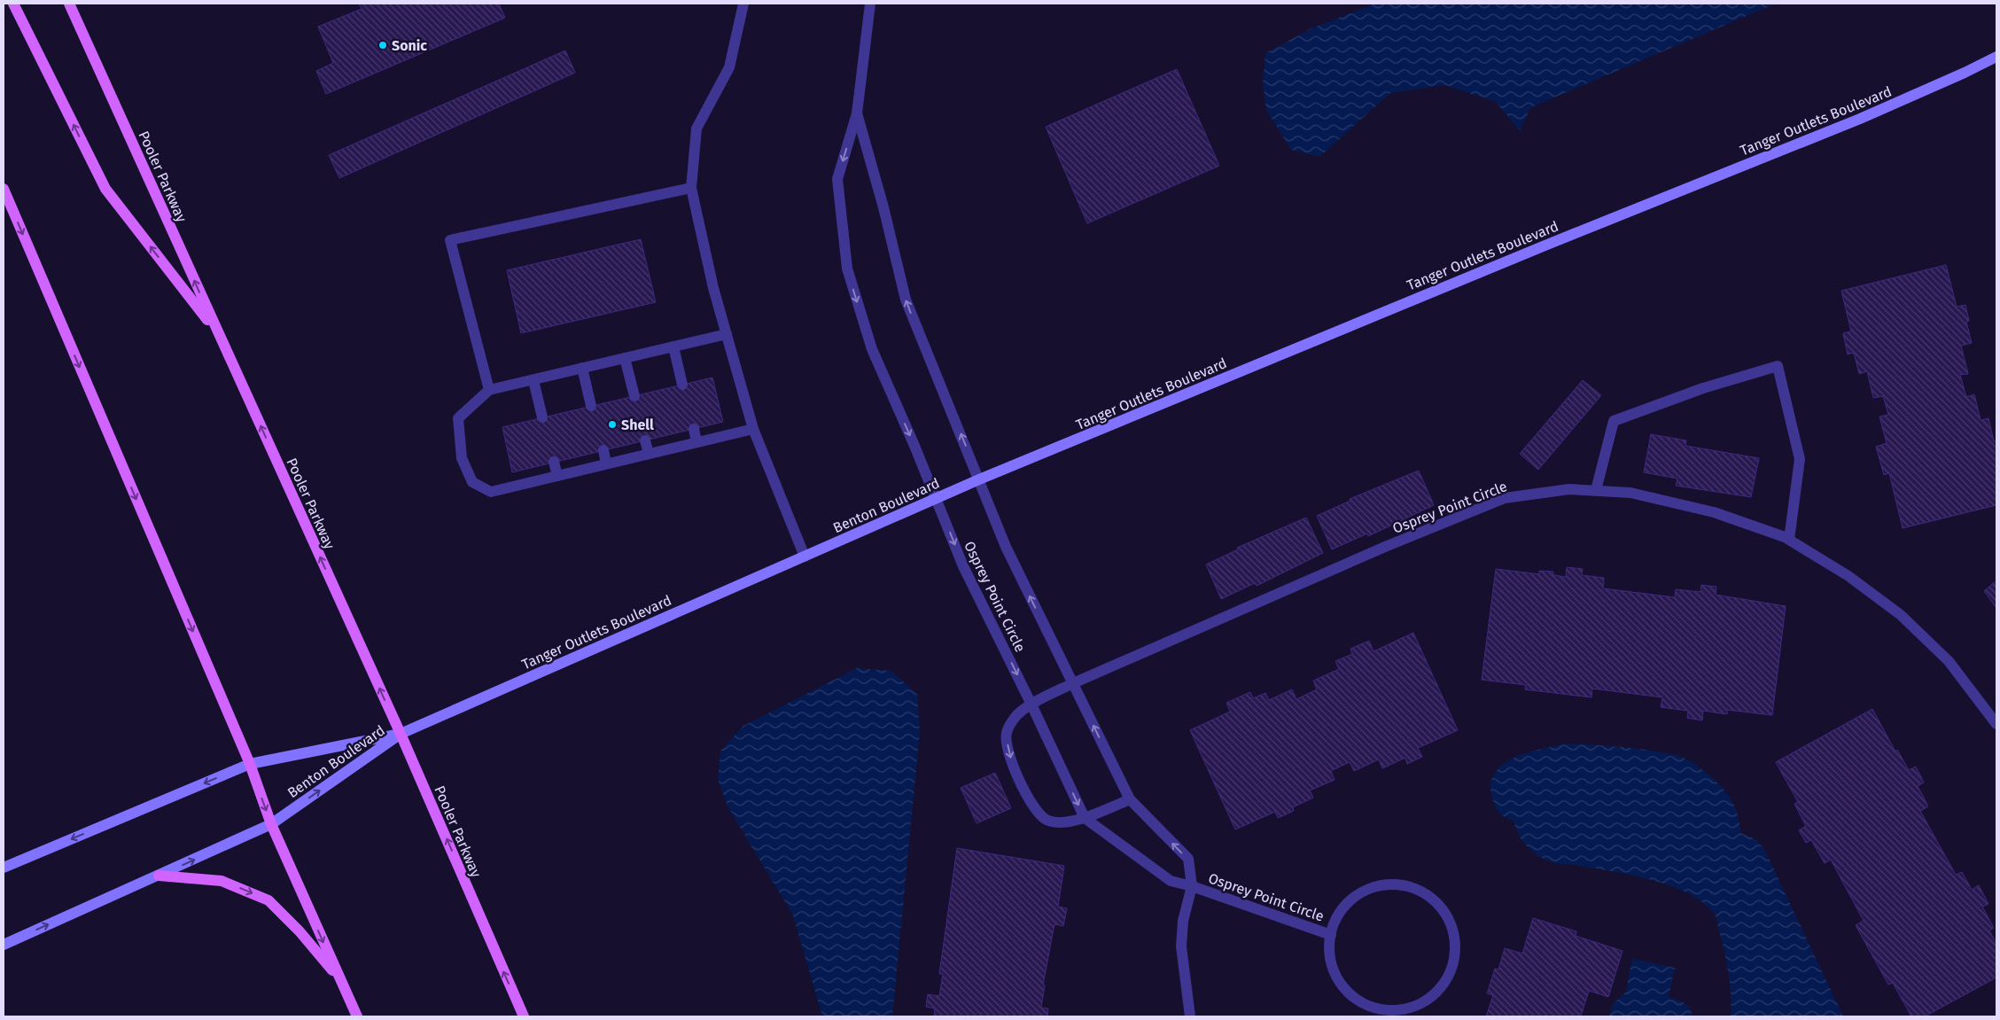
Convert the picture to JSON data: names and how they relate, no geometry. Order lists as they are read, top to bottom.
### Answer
{
  "streets": {
    "main road": ["Pooler Parkway"],
    "street": ["Tanger Outlets Boulevard", "Benton Boulevard", "Osprey Point Circle"]
  },
  "crossings": [
    ["Tanger Outlets Boulevard", "Pooler Parkway"],
    ["Tanger Outlets Boulevard", "Benton Boulevard"],
    ["Tanger Outlets Boulevard", "Osprey Point Circle"],
    ["Pooler Parkway", "Benton Boulevard"],
    ["Benton Boulevard", "Osprey Point Circle"]
  ],
  "places": ["Sonic", "Shell"]
}
